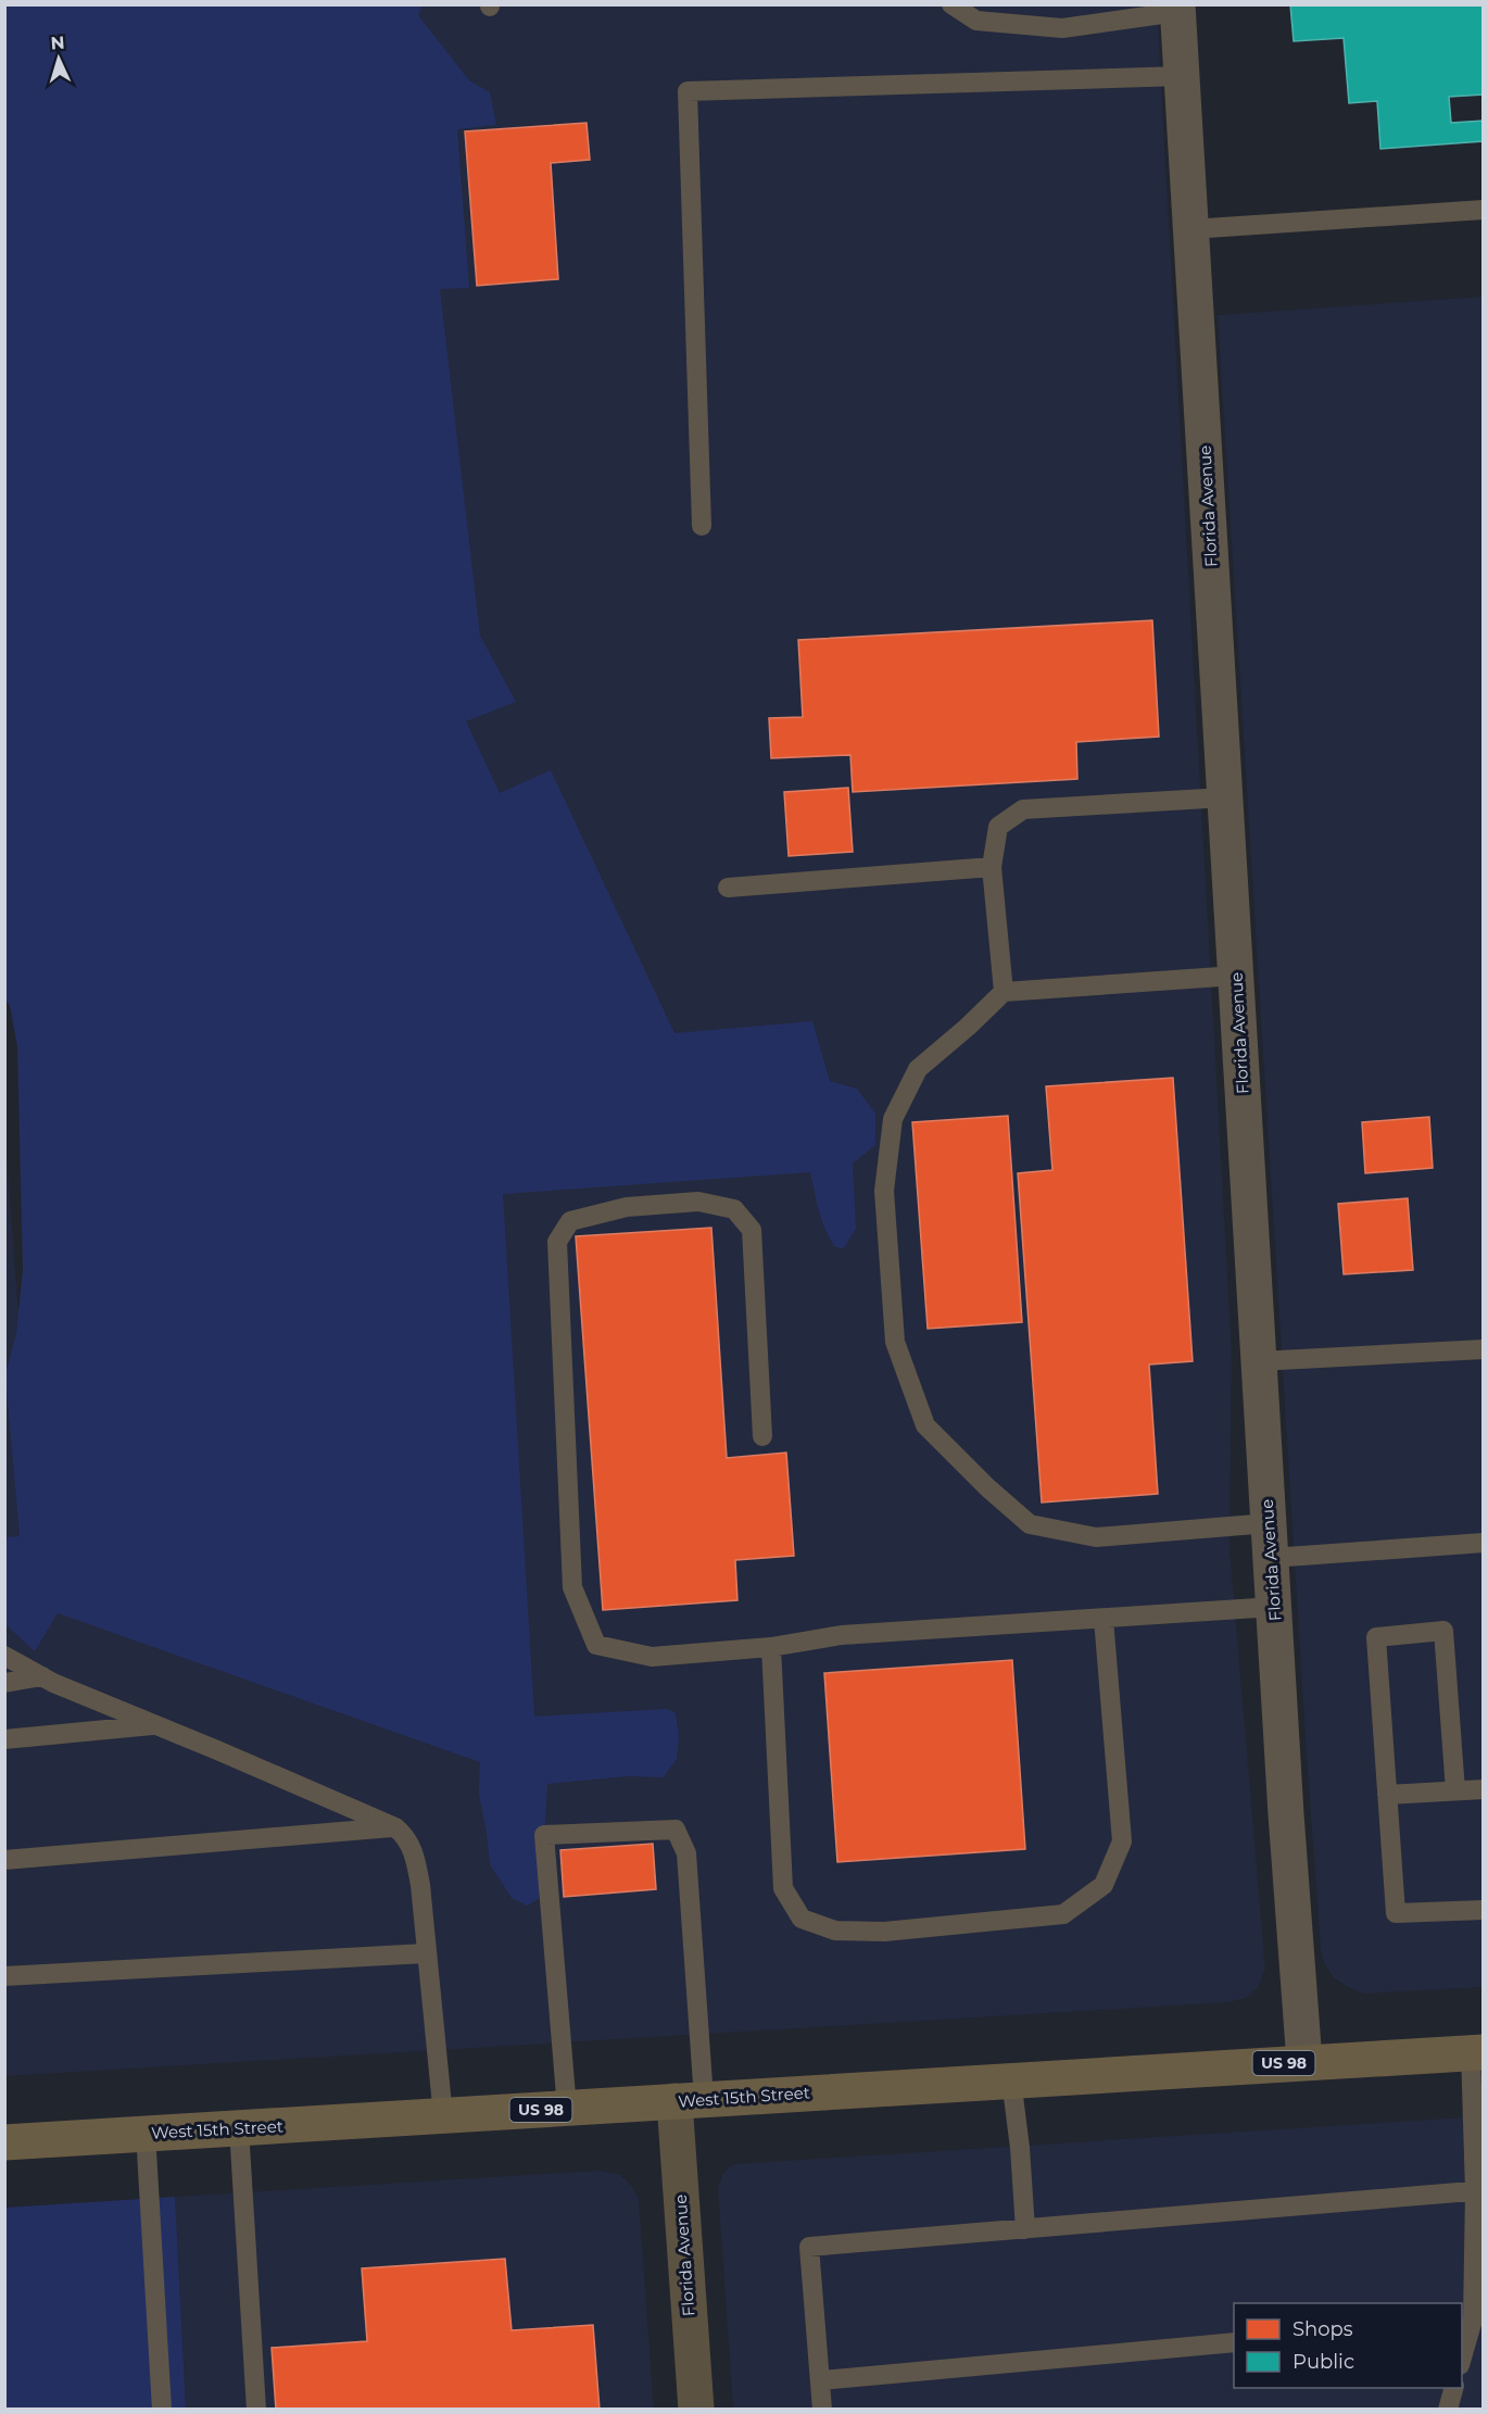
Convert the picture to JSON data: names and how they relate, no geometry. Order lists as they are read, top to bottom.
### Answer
{
  "streets": {
    "highway": ["US 98", "West 15th Street"],
    "street": ["Florida Avenue"]
  },
  "crossings": [
    ["Florida Avenue", "West 15th Street"]
  ],
  "legend": ["Shops", "Public"],
  "north": "top"
}
